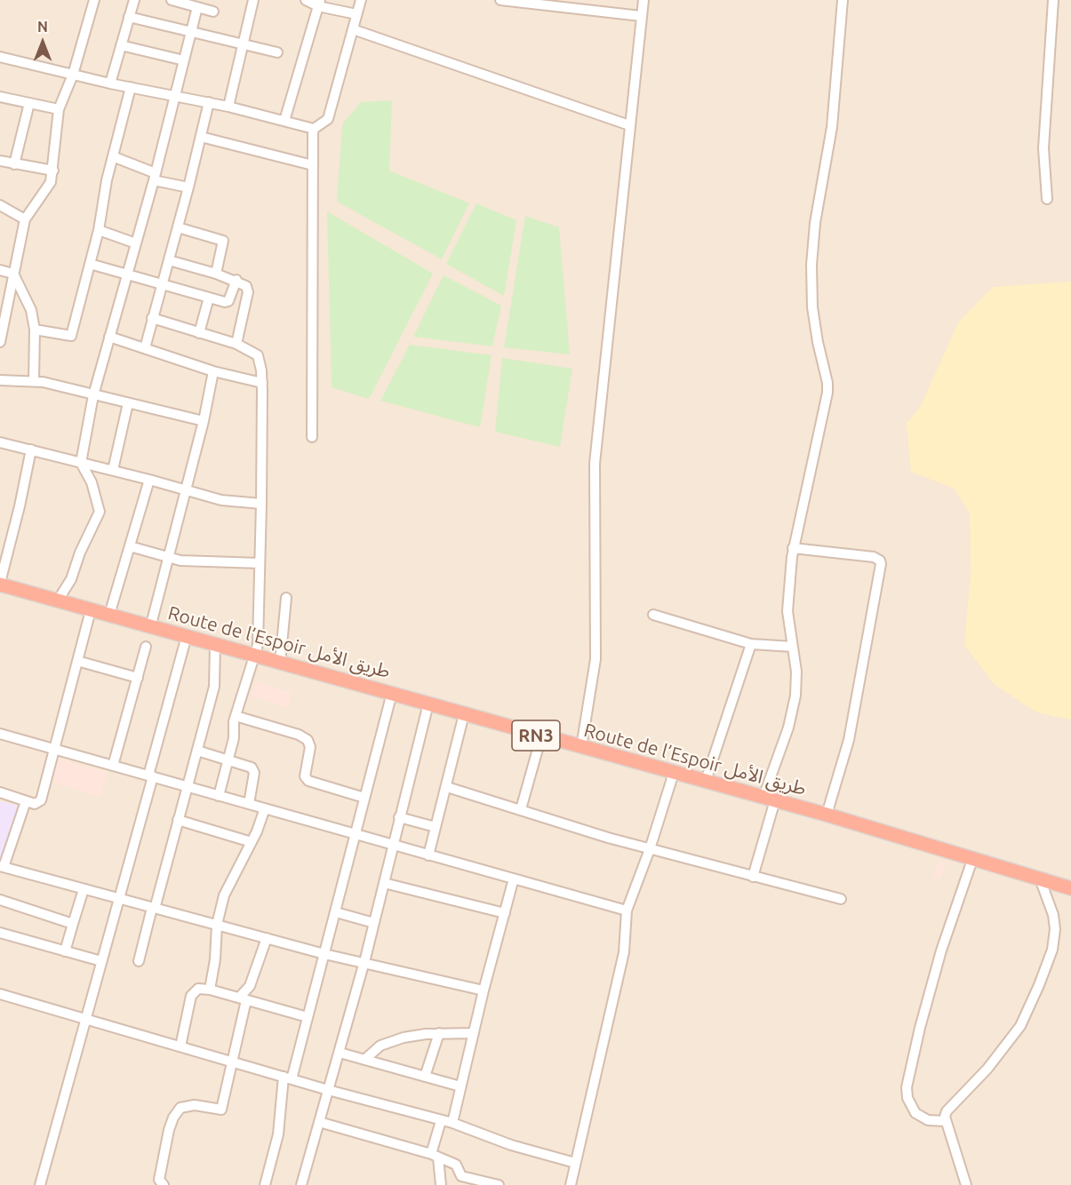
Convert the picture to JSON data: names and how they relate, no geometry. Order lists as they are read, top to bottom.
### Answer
{
  "streets": {
    "highway": ["Route de l’Espoir طريق الأمل", "RN3"]
  },
  "north": "top"
}
